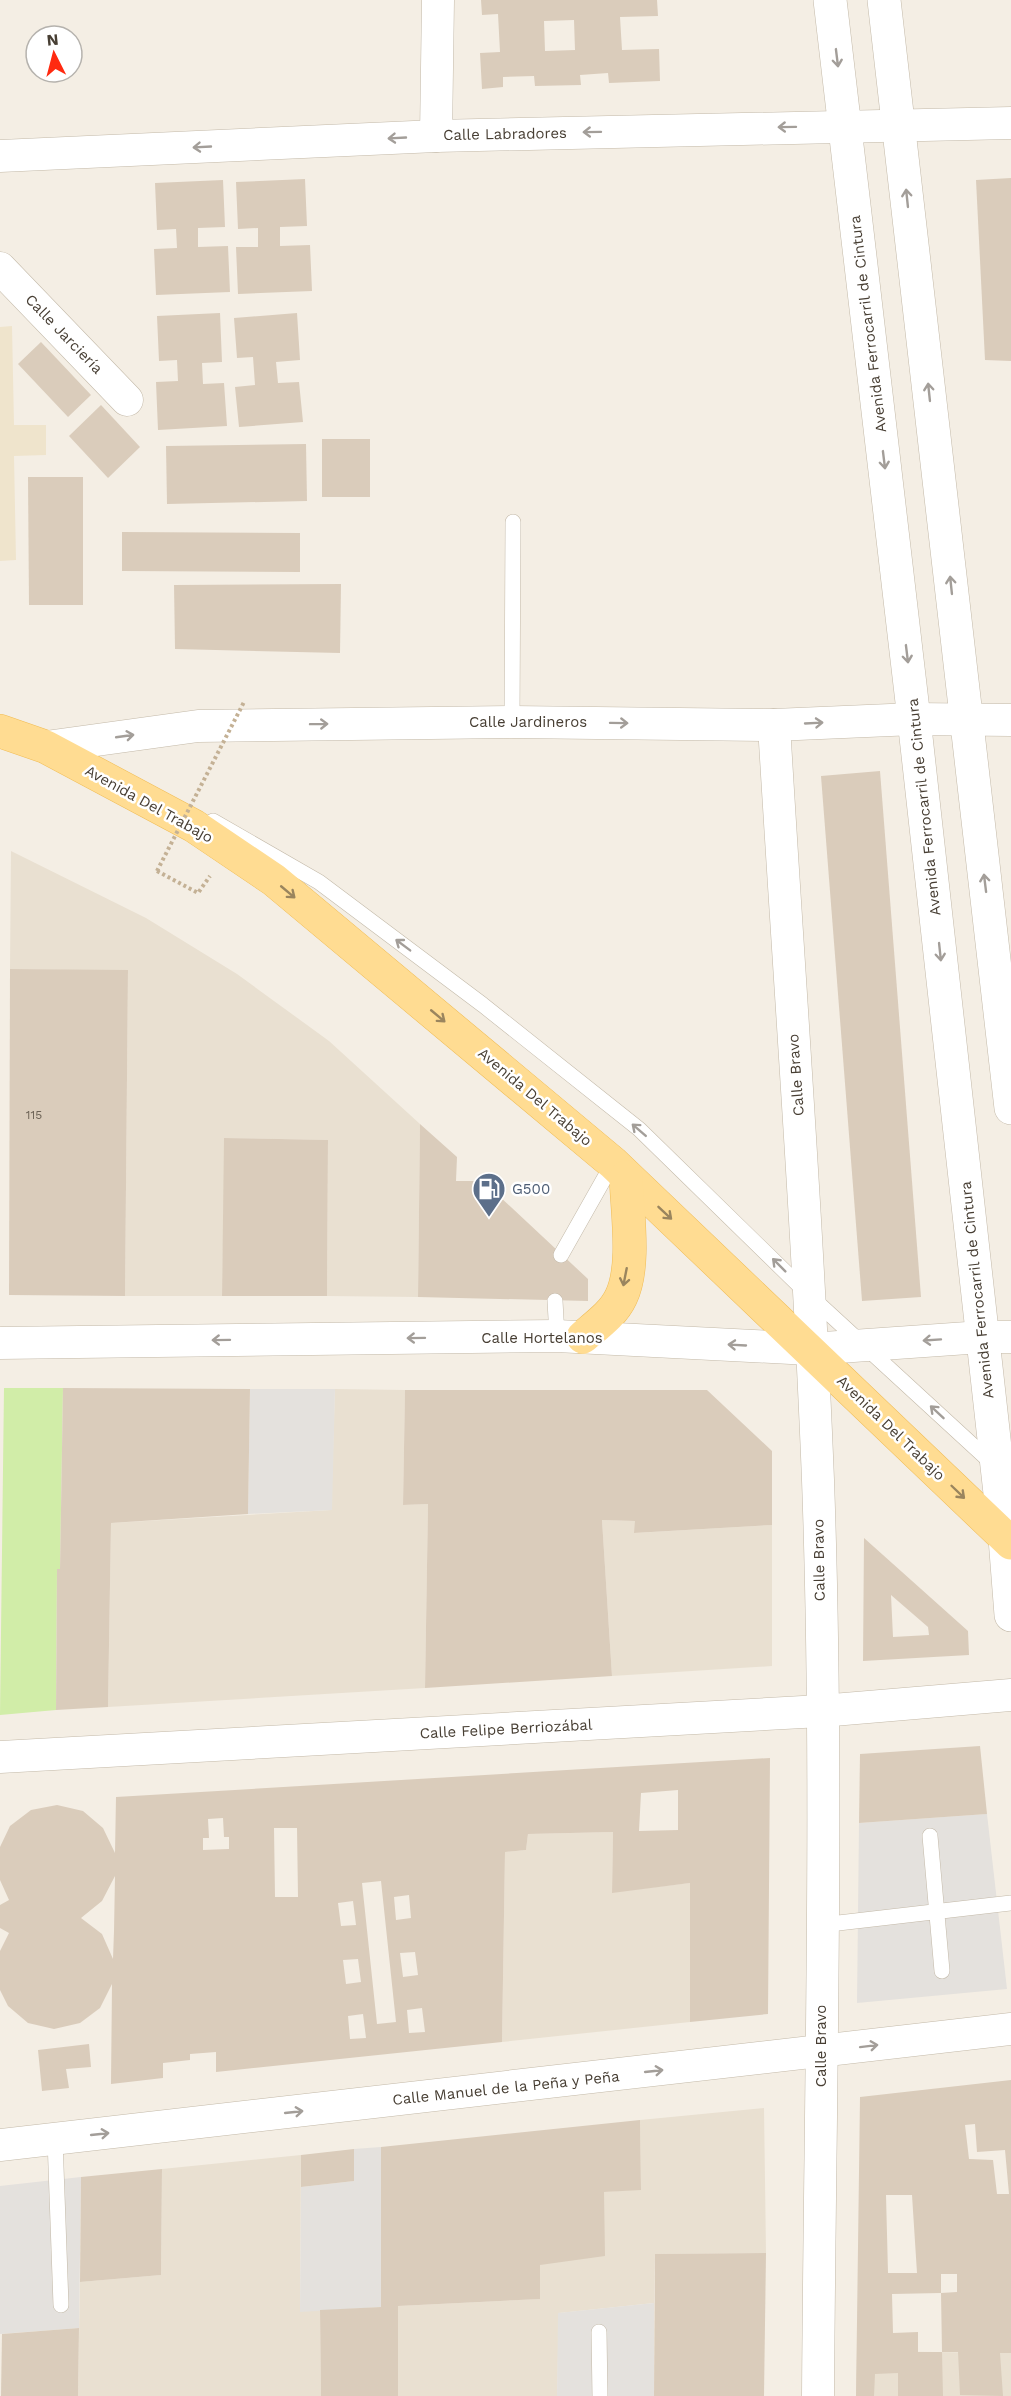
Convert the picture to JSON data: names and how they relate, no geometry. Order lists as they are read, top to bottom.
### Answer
{
  "streets": {
    "main road": ["Avenida Del Trabajo"],
    "street": [
      "Calle Labradores",
      "Avenida Ferrocarril de Cintura",
      "Calle Jarciería",
      "Calle Jardineros",
      "Calle Bravo",
      "Calle Hortelanos",
      "Calle Felipe Berriozábal",
      "Calle Manuel de la Peña y Peña"
    ]
  },
  "crossings": [
    ["Calle Labradores", "Avenida Ferrocarril de Cintura"],
    ["Avenida Ferrocarril de Cintura", "Calle Jardineros"],
    ["Avenida Ferrocarril de Cintura", "Avenida Del Trabajo"],
    ["Avenida Ferrocarril de Cintura", "Calle Hortelanos"],
    ["Calle Jardineros", "Avenida Del Trabajo"],
    ["Calle Jardineros", "Calle Bravo"],
    ["Avenida Del Trabajo", "Calle Bravo"],
    ["Avenida Del Trabajo", "Calle Hortelanos"],
    ["Calle Bravo", "Calle Hortelanos"],
    ["Calle Bravo", "Calle Felipe Berriozábal"],
    ["Calle Bravo", "Calle Manuel de la Peña y Peña"]
  ],
  "one_way": [
    "Calle Labradores",
    "Calle Jardineros",
    "Avenida Del Trabajo",
    "Calle Hortelanos",
    "Calle Manuel de la Peña y Peña"
  ],
  "places": {
    "fuel station": ["G500"]
  },
  "house_numbers": ["115"],
  "north": "top"
}
